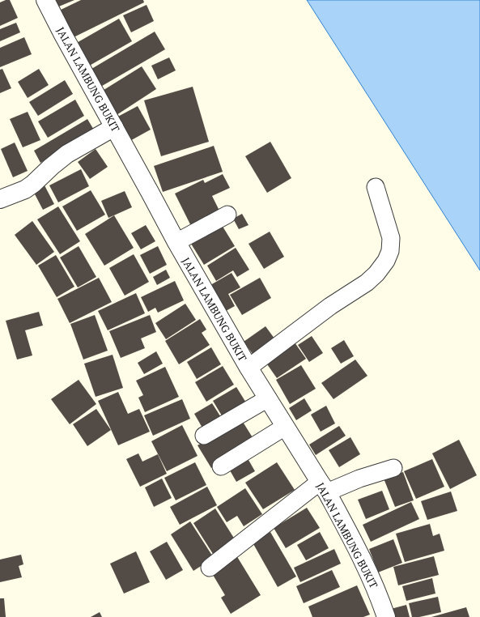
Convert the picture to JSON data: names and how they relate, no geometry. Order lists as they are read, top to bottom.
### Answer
{
  "streets": {
    "street": ["JALAN LAMBUNG BUKIT"]
  }
}
